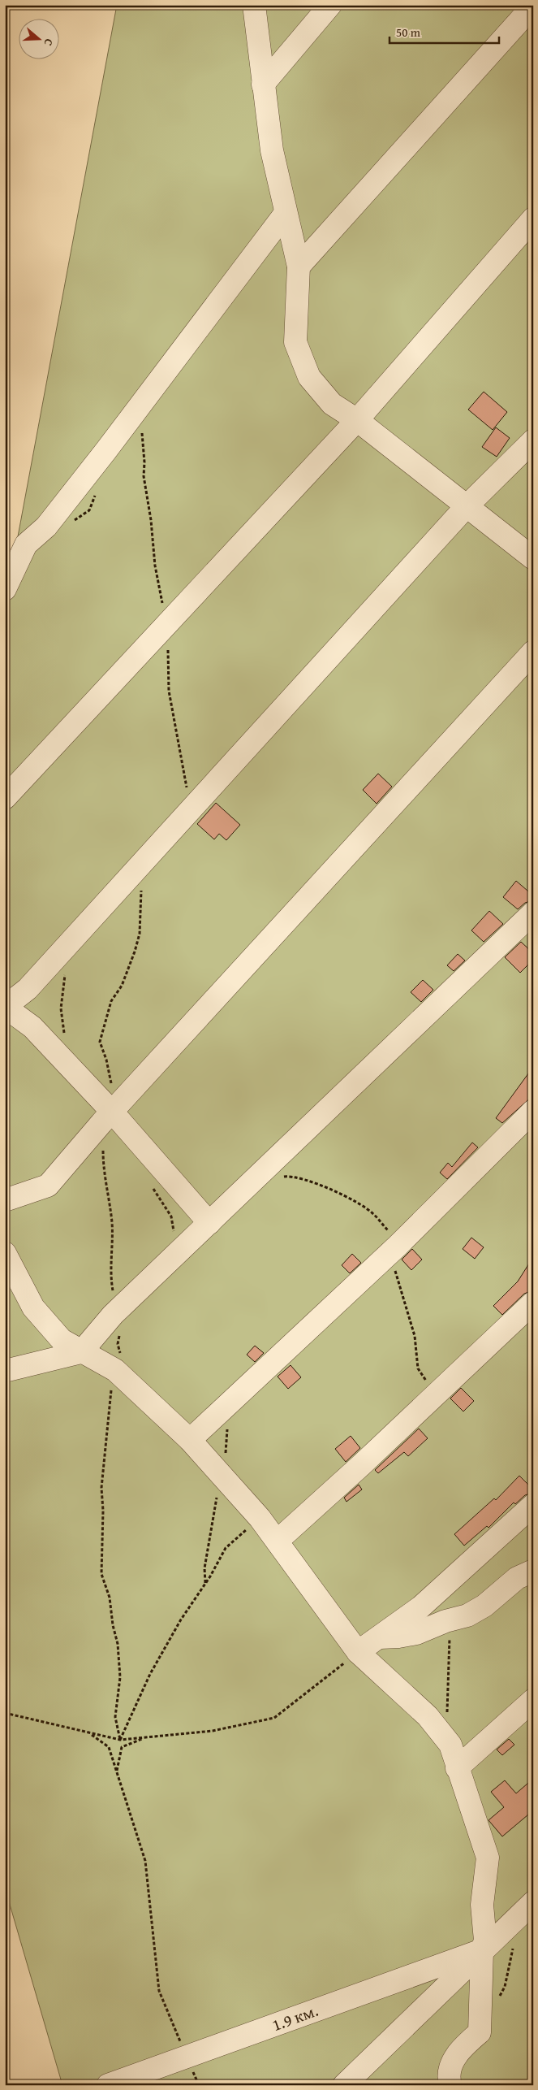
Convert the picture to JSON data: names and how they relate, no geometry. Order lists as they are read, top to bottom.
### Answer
{
  "streets": {
    "street": ["1.9 км."]
  },
  "scale_bar": "50 m",
  "north": "right"
}
